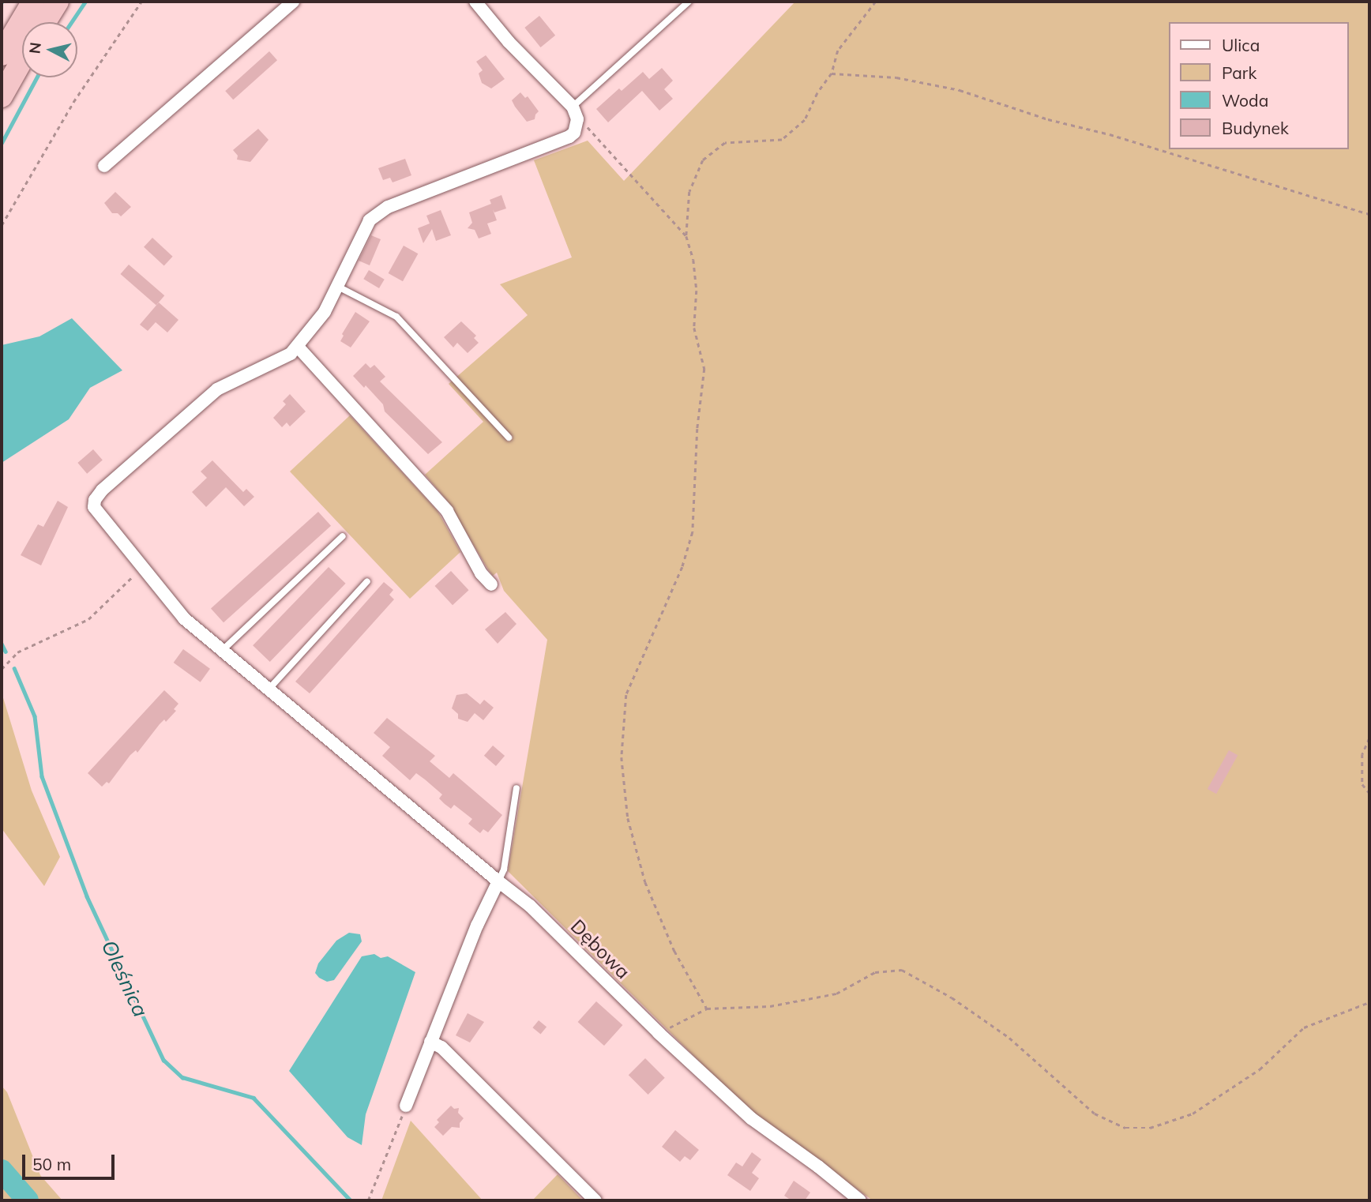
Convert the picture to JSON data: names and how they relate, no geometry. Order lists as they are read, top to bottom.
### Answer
{
  "streets": {
    "street": ["Dębowa"]
  },
  "water": ["Oleśnica"],
  "legend": [
    "Ulica",
    "Park",
    "Woda",
    "Budynek"
  ],
  "scale_bar": "50 m",
  "north": "left"
}
